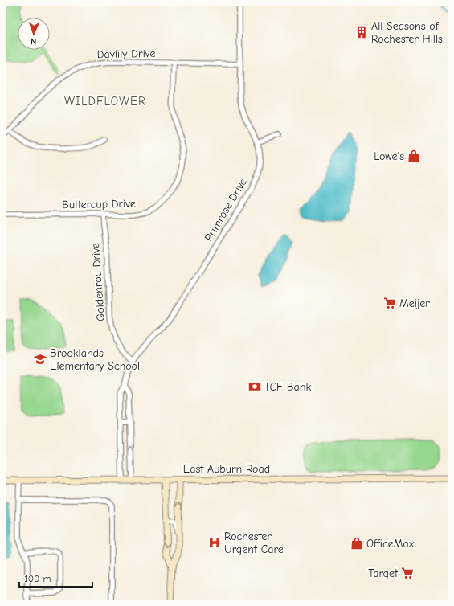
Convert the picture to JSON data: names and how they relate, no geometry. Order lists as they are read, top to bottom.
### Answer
{
  "streets": {
    "main road": ["East Auburn Road"],
    "street": [
      "Daylily Drive",
      "Buttercup Drive",
      "Primrose Drive",
      "Goldenrod Drive"
    ]
  },
  "crossings": [
    ["Daylily Drive", "Buttercup Drive"],
    ["Daylily Drive", "Primrose Drive"],
    ["Buttercup Drive", "Goldenrod Drive"],
    ["Primrose Drive", "Goldenrod Drive"],
    ["Primrose Drive", "East Auburn Road"]
  ],
  "districts": ["WILDFLOWER"],
  "places": {
    "building": ["All Seasons of Rochester Hills"],
    "shop": ["Lowe's", "OfficeMax"],
    "supermarket": ["Meijer", "Target"],
    "school or university": ["Brooklands Elementary School"],
    "bank": ["TCF Bank"],
    "hospital": ["Rochester Urgent Care"]
  },
  "scale_bar": "100 m",
  "north": "bottom"
}
